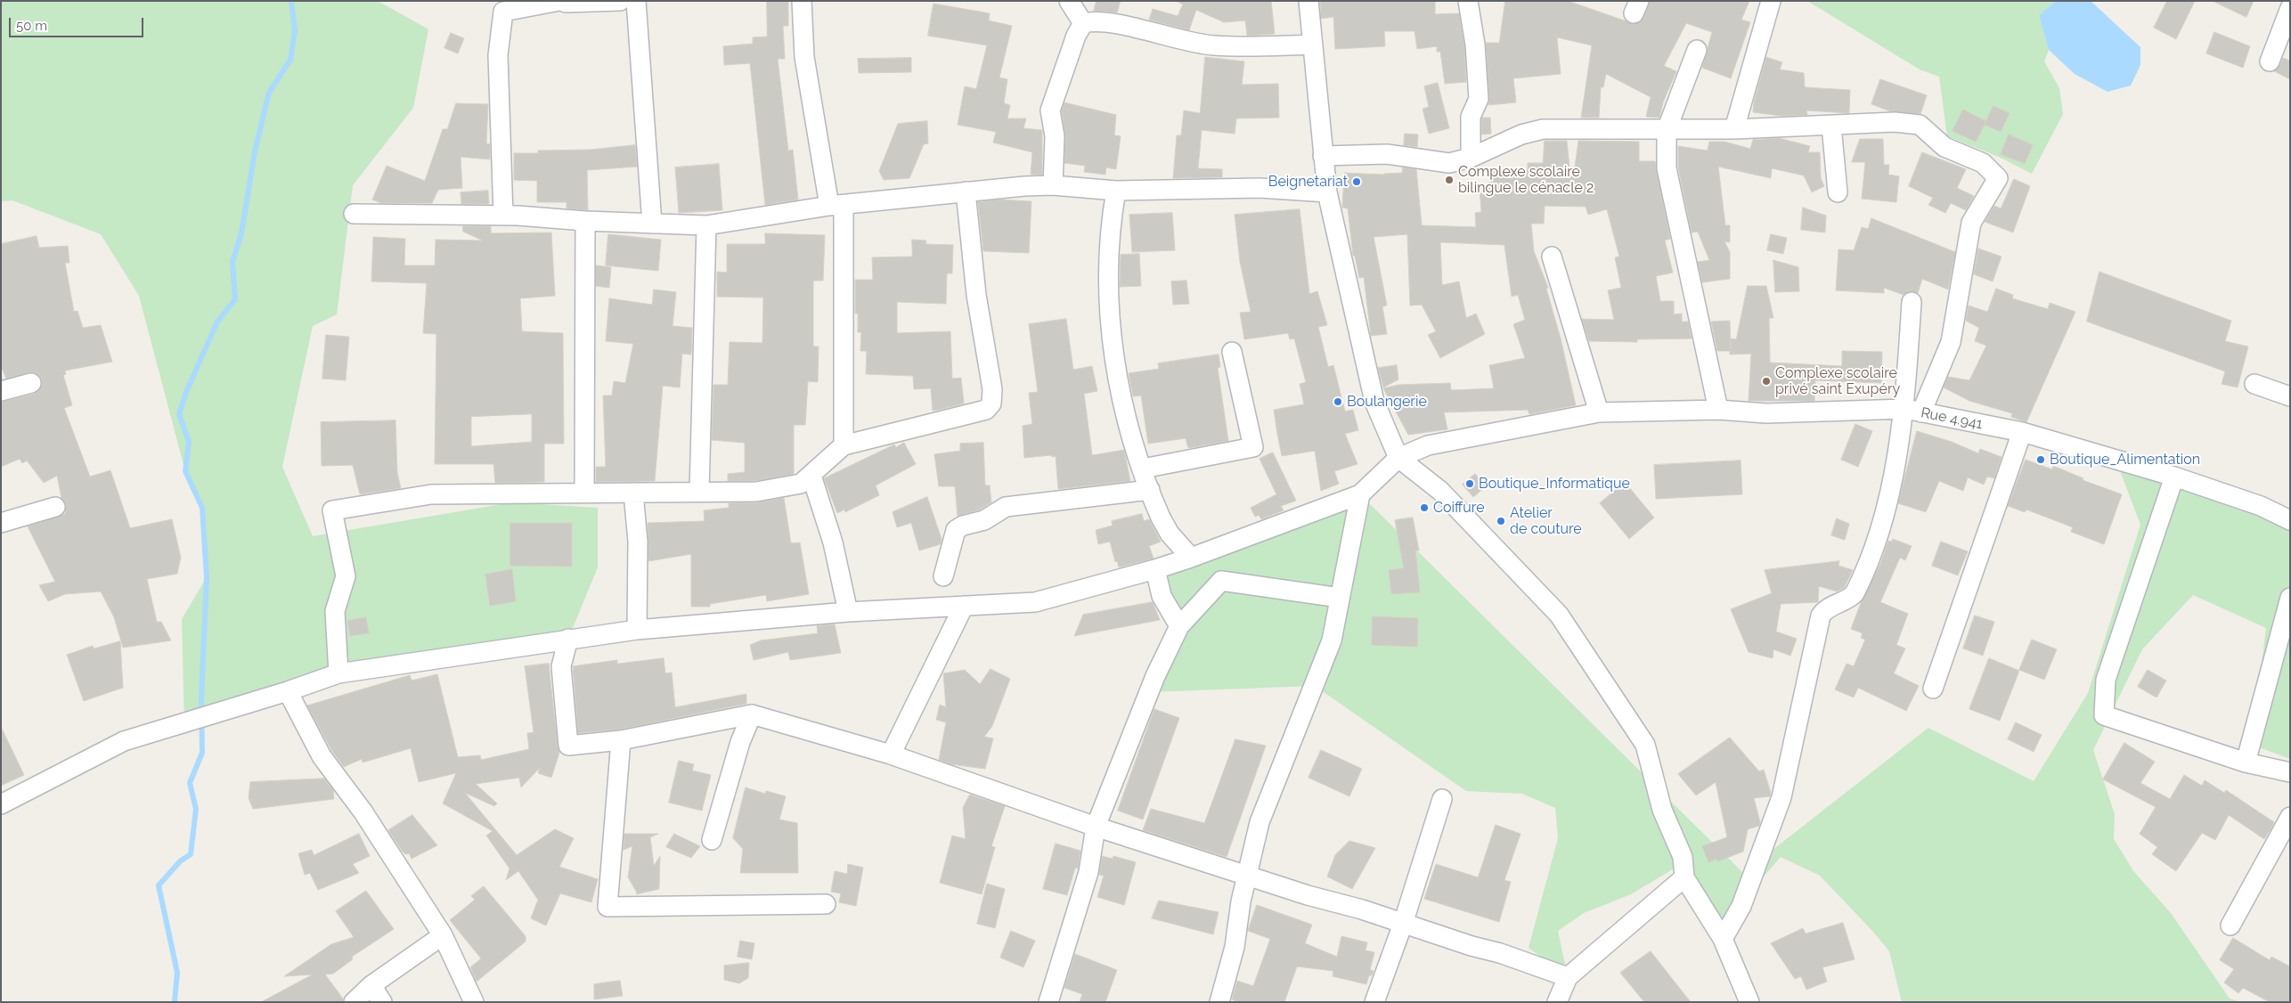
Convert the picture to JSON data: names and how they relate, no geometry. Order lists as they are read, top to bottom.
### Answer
{
  "streets": {
    "street": ["Rue 4.941"]
  },
  "places": [
    "Complexe scolaire bilingue le cénacle 2",
    "Beignetariat",
    "Complexe scolaire privé saint Exupéry",
    "Boulangerie",
    "Boutique_Alimentation",
    "Boutique_Informatique",
    "Coiffure",
    "Atelier de couture"
  ],
  "scale_bar": "50 m"
}
